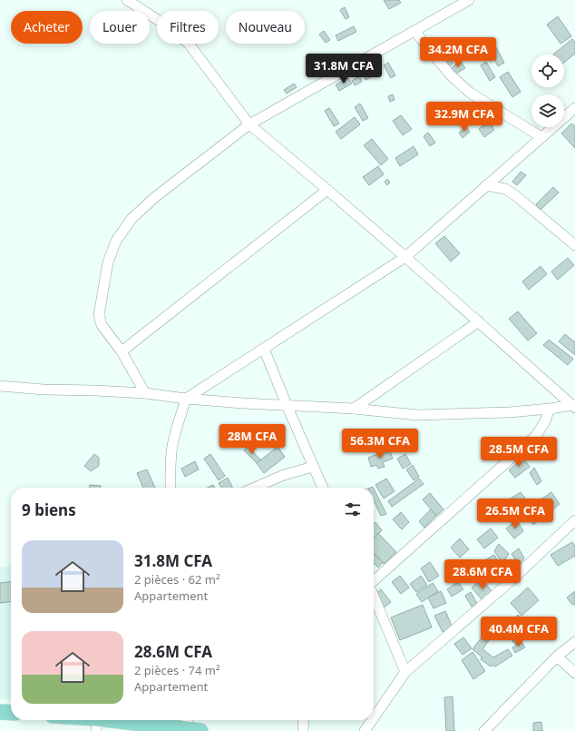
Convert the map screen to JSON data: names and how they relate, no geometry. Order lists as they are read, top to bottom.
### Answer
{
  "page": {
    "chip": [
      "Acheter",
      "Louer",
      "Filtres",
      "Nouveau"
    ],
    "price": [
      "34.2M CFA",
      "31.8M CFA",
      "32.9M CFA",
      "28M CFA",
      "56.3M CFA",
      "28.5M CFA",
      "26.5M CFA",
      "28.6M CFA",
      "40.4M CFA"
    ],
    "heading": "9 biens",
    "list": [
      {
        "name": "31.8M CFA",
        "note": "2 pièces · 62 m² · Appartement"
      },
      {
        "name": "28.6M CFA",
        "note": "2 pièces · 74 m² · Appartement"
      }
    ]
  }
}
